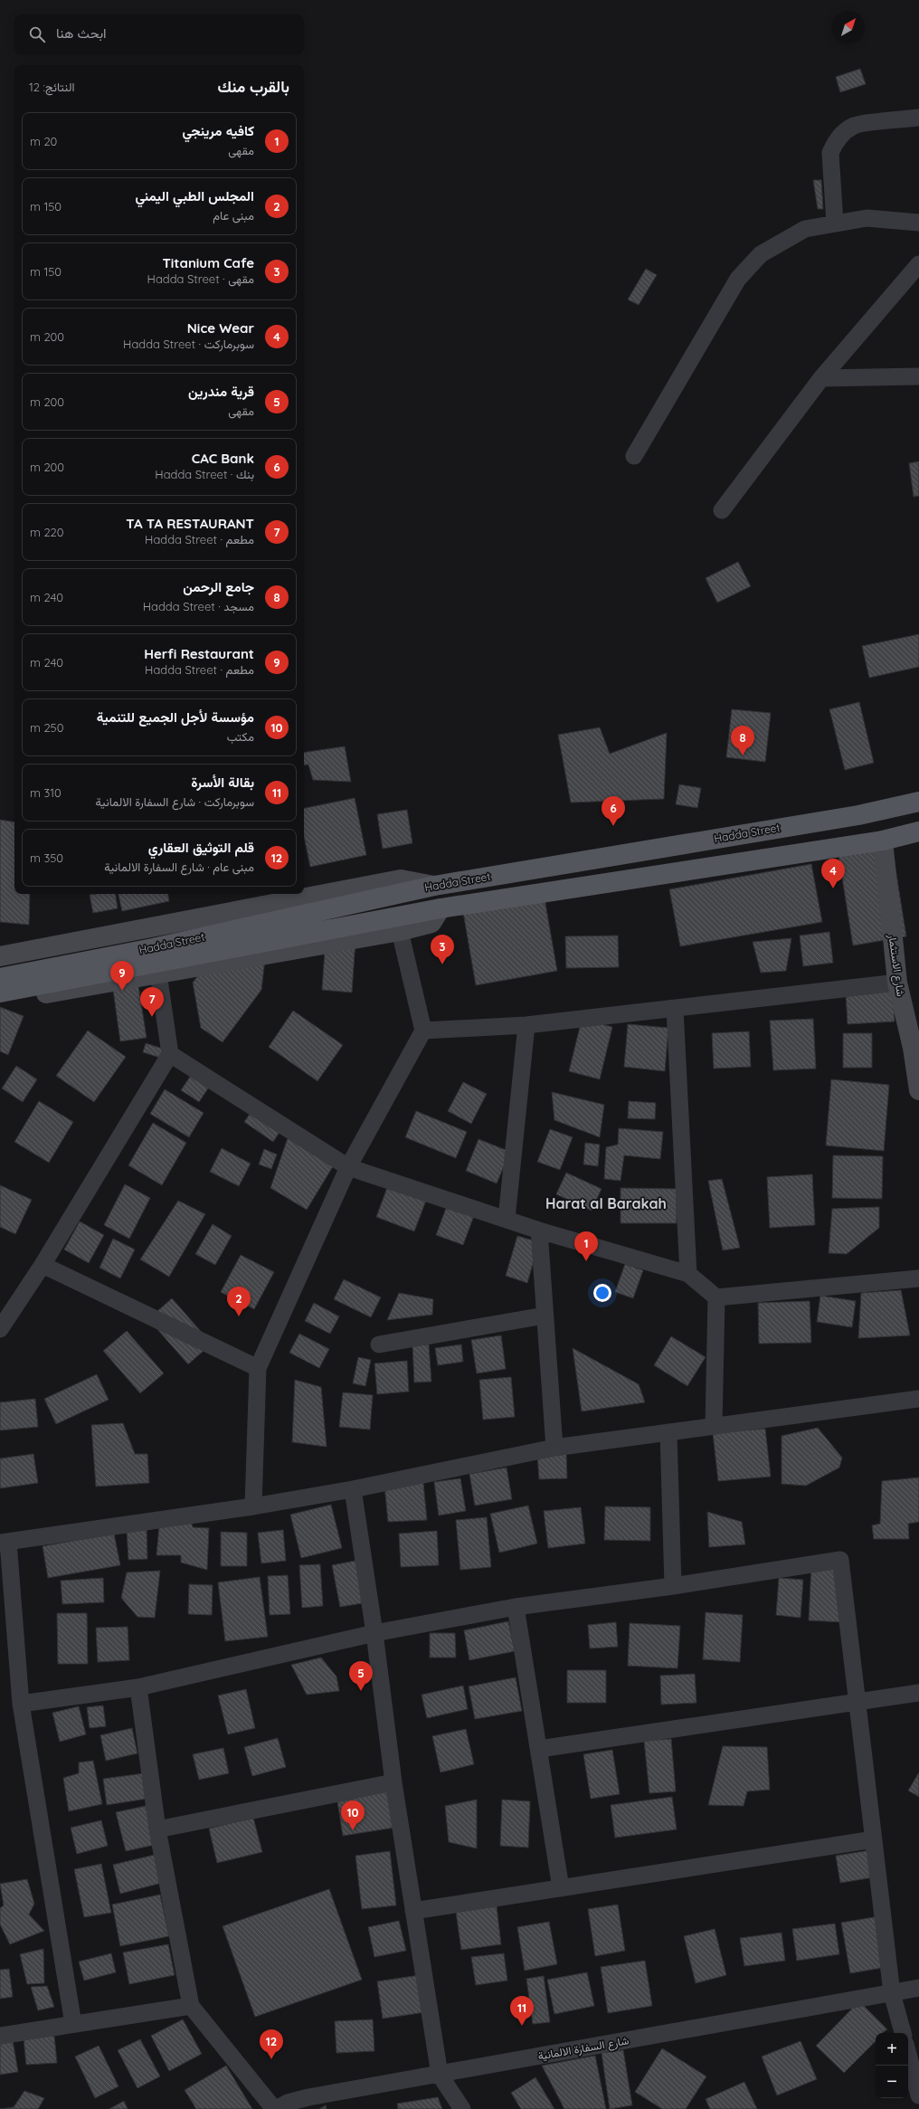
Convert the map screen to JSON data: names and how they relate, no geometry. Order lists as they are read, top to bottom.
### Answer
{
  "streets": {
    "main road": ["Hadda Street"],
    "street": ["شارع الاستثمار", "شارع السفارة الالمانية"]
  },
  "crossings": [
    ["Hadda Street", "شارع الاستثمار"]
  ],
  "districts": ["Harat al Barakah"],
  "north": "top right",
  "page": {
    "search": "ابحث هنا",
    "heading": ["بالقرب منك", "النتائج: 12"],
    "list": [
      {
        "mark": "1",
        "name": "كافيه مرينجي",
        "note": "مقهى",
        "value": "20 m"
      },
      {
        "mark": "2",
        "name": "المجلس الطبي اليمني",
        "note": "مبنى عام",
        "value": "150 m"
      },
      {
        "mark": "3",
        "name": "Titanium Cafe",
        "note": "مقهى · Hadda Street",
        "value": "150 m"
      },
      {
        "mark": "4",
        "name": "Nice Wear",
        "note": "سوبرماركت · Hadda Street",
        "value": "200 m"
      },
      {
        "mark": "5",
        "name": "قرية مندرين",
        "note": "مقهى",
        "value": "200 m"
      },
      {
        "mark": "6",
        "name": "CAC Bank",
        "note": "بنك · Hadda Street",
        "value": "200 m"
      },
      {
        "mark": "7",
        "name": "TA TA RESTAURANT",
        "note": "مطعم · Hadda Street",
        "value": "220 m"
      },
      {
        "mark": "8",
        "name": "جامع الرحمن",
        "note": "مسجد · Hadda Street",
        "value": "240 m"
      },
      {
        "mark": "9",
        "name": "Herfi Restaurant",
        "note": "مطعم · Hadda Street",
        "value": "240 m"
      },
      {
        "mark": "10",
        "name": "مؤسسة لأجل الجميع للتنمية",
        "note": "مكتب",
        "value": "250 m"
      },
      {
        "mark": "11",
        "name": "بقالة الأسرة",
        "note": "سوبرماركت · شارع السفارة الالمانية",
        "value": "310 m"
      },
      {
        "mark": "12",
        "name": "قلم التوثيق العقاري",
        "note": "مبنى عام · شارع السفارة الالمانية",
        "value": "350 m"
      }
    ],
    "pins": [
      "8",
      "6",
      "4",
      "3",
      "9",
      "7",
      "1",
      "2",
      "5",
      "10",
      "11",
      "12"
    ],
    "map_buttons": ["+", "−"]
  }
}
